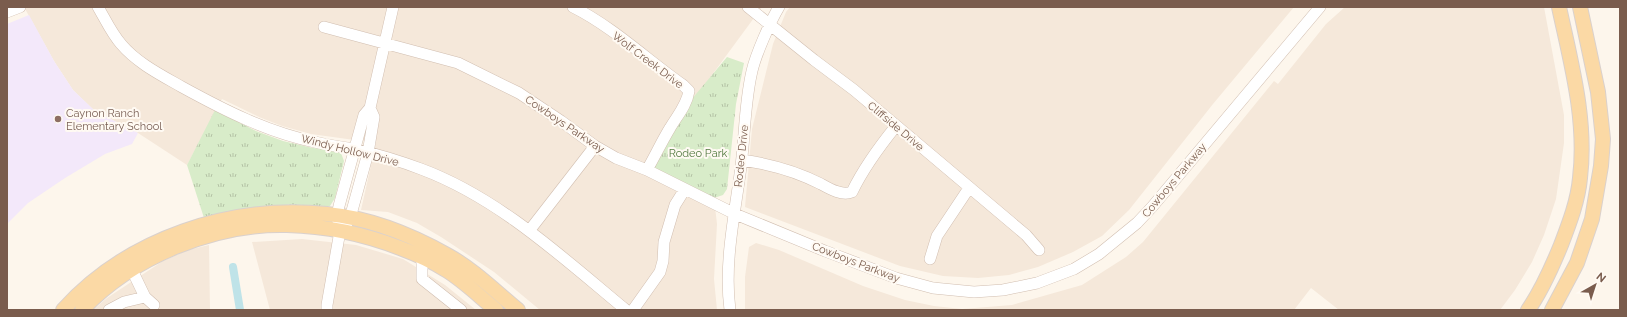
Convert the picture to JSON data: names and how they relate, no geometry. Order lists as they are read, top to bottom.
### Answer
{
  "streets": {
    "street": [
      "Wolf Creek Drive",
      "Cowboys Parkway",
      "Cliffside Drive",
      "Windy Hollow Drive",
      "Rodeo Drive"
    ]
  },
  "crossings": [
    ["Wolf Creek Drive", "Cowboys Parkway"],
    ["Cowboys Parkway", "Rodeo Drive"],
    ["Cliffside Drive", "Rodeo Drive"]
  ],
  "parks": ["Rodeo Park"],
  "places": ["Caynon Ranch Elementary School"],
  "north": "top right"
}
